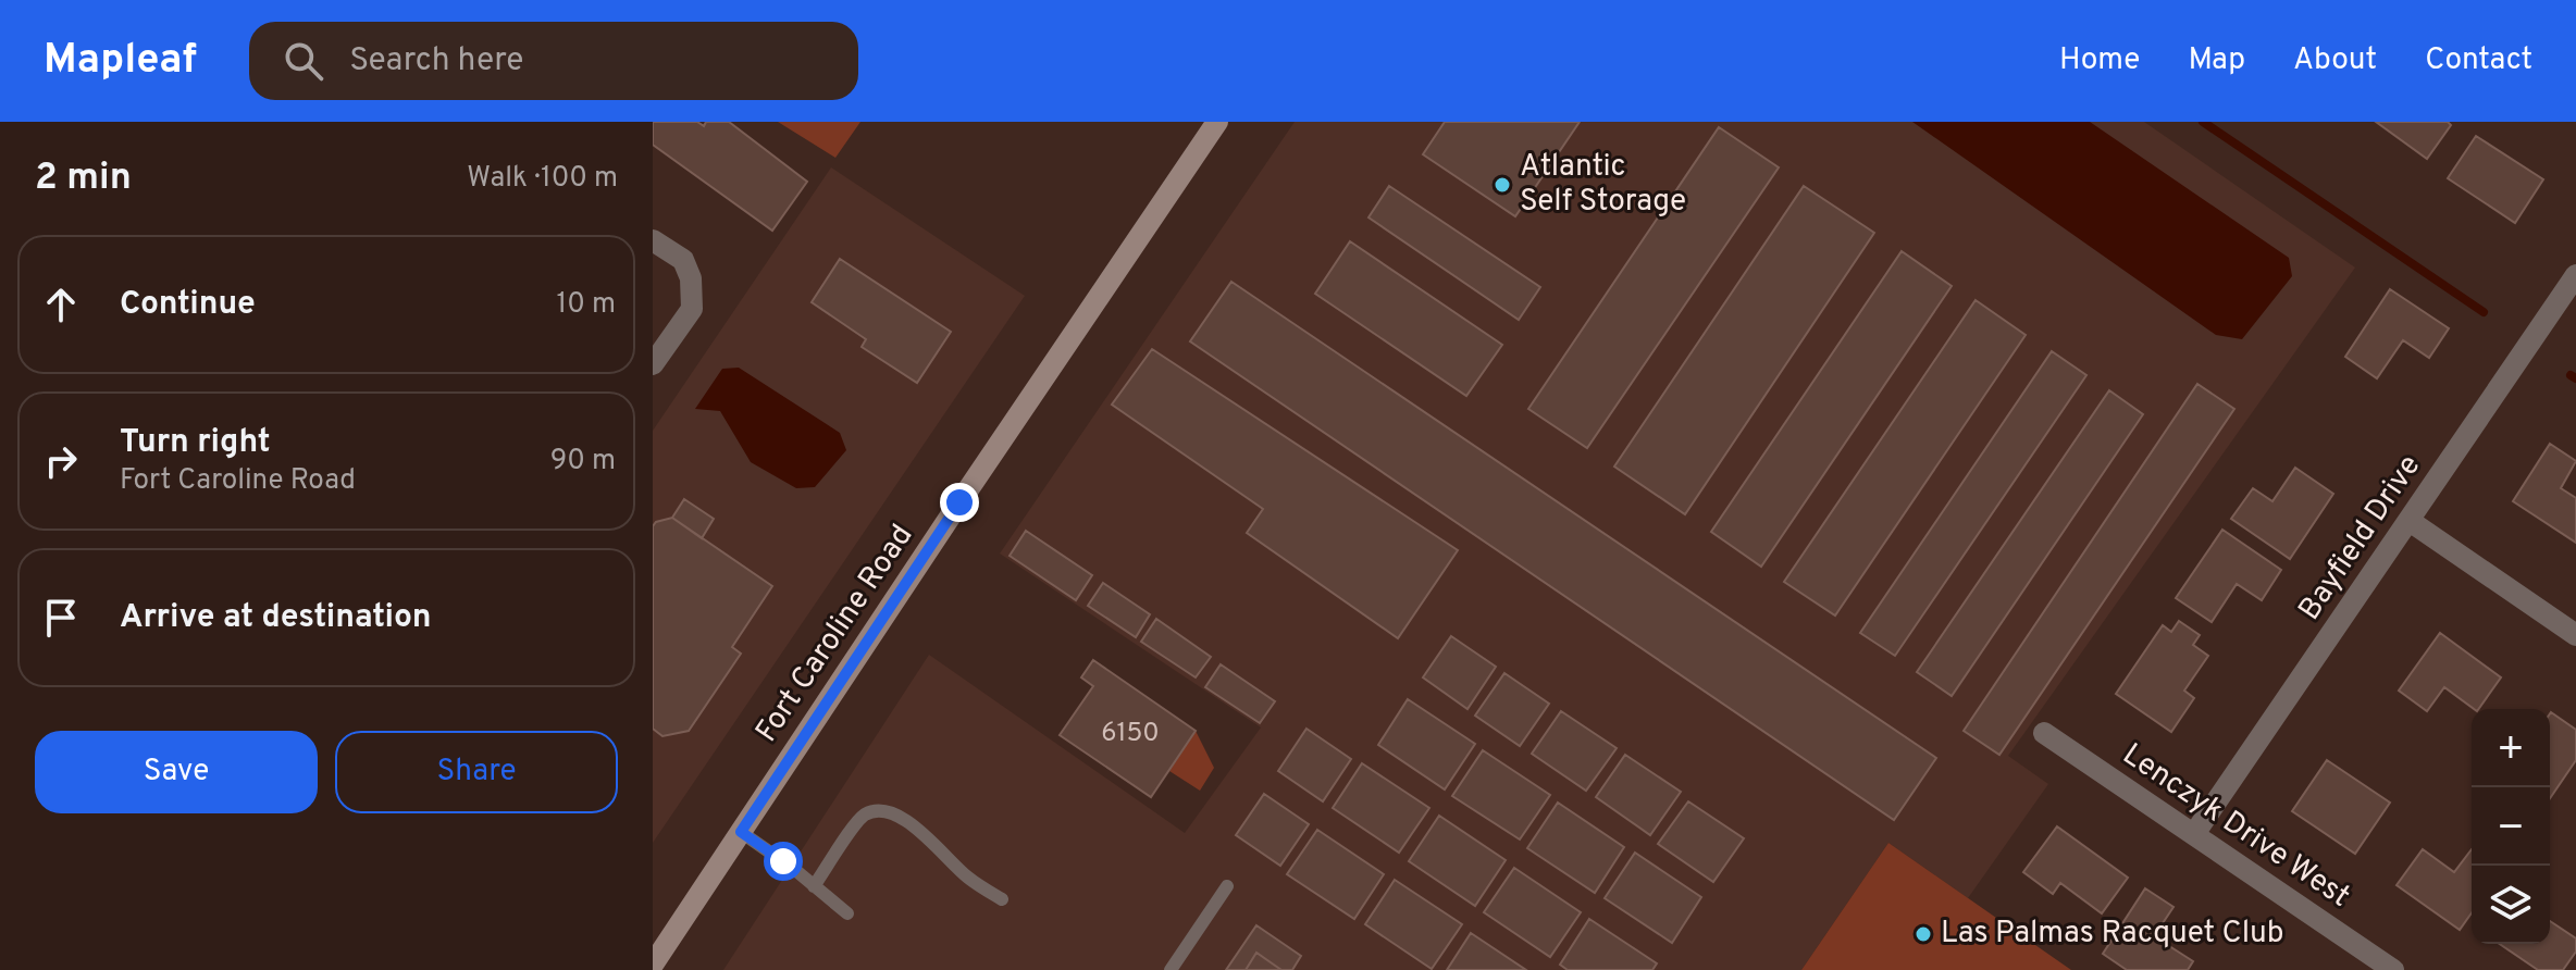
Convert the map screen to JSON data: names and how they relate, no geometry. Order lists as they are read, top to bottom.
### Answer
{
  "streets": {
    "street": ["Bayfield Drive", "Fort Caroline Road", "Lenczyk Drive West"]
  },
  "crossings": [
    ["Bayfield Drive", "Lenczyk Drive West"]
  ],
  "places": ["Atlantic Self Storage", "Las Palmas Racquet Club"],
  "house_numbers": ["6150"],
  "page": {
    "header": "Mapleaf",
    "search": "Search here",
    "nav": [
      "Home",
      "Map",
      "About",
      "Contact"
    ],
    "heading": ["2 min", "Walk · 100 m"],
    "list": [
      ["Continue", "10 m"],
      ["Turn right", "Fort Caroline Road", "90 m"],
      "Arrive at destination"
    ],
    "buttons": ["Save", "Share"],
    "map_buttons": ["+", "−"]
  }
}
